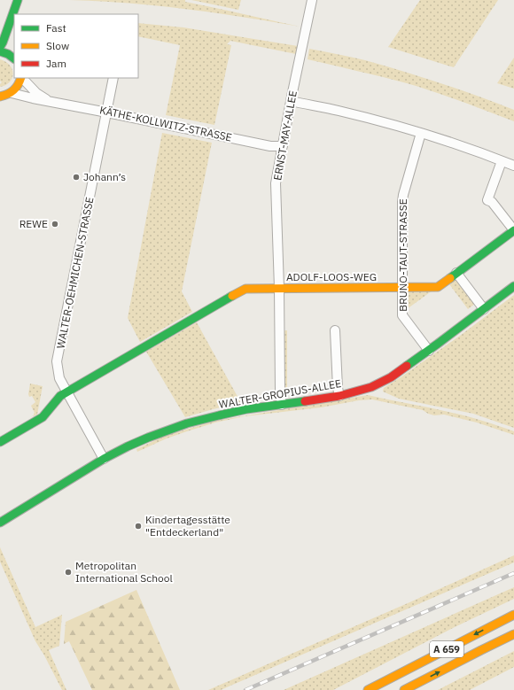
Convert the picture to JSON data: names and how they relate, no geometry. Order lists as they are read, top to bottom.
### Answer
{
  "streets": {
    "main road": ["ADOLF-LOOS-WEG", "WALTER-GROPIUS-ALLEE", "A 659"],
    "street": [
      "KÄTHE-KOLLWITZ-STRASSE",
      "ERNST-MAY-ALLEE",
      "BRUNO-TAUT-STRASSE",
      "WALTER-OEHMICHEN-STRASSE"
    ]
  },
  "crossings": [
    ["KÄTHE-KOLLWITZ-STRASSE", "ERNST-MAY-ALLEE"],
    ["KÄTHE-KOLLWITZ-STRASSE", "WALTER-OEHMICHEN-STRASSE"],
    ["ERNST-MAY-ALLEE", "ADOLF-LOOS-WEG"],
    ["ERNST-MAY-ALLEE", "WALTER-GROPIUS-ALLEE"],
    ["BRUNO-TAUT-STRASSE", "ADOLF-LOOS-WEG"],
    ["BRUNO-TAUT-STRASSE", "WALTER-GROPIUS-ALLEE"],
    ["WALTER-OEHMICHEN-STRASSE", "ADOLF-LOOS-WEG"],
    ["WALTER-OEHMICHEN-STRASSE", "WALTER-GROPIUS-ALLEE"]
  ],
  "places": [
    "Johann’s",
    "REWE",
    "Kindertagesstätte \"Entdeckerland\"",
    "Metropolitan International School"
  ],
  "legend": ["Fast", "Slow", "Jam"]
}
